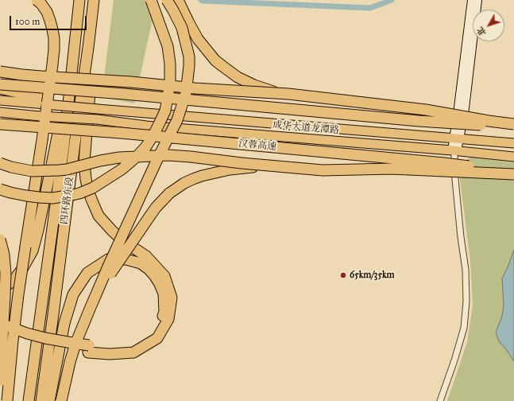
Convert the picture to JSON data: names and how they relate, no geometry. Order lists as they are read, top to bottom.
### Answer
{
  "streets": {
    "highway": ["汉蓉高速", "四环路东段"],
    "main road": ["成华大道龙潭路"]
  },
  "places": ["65km/35km"],
  "scale_bar": "100 m",
  "north": "bottom left"
}
